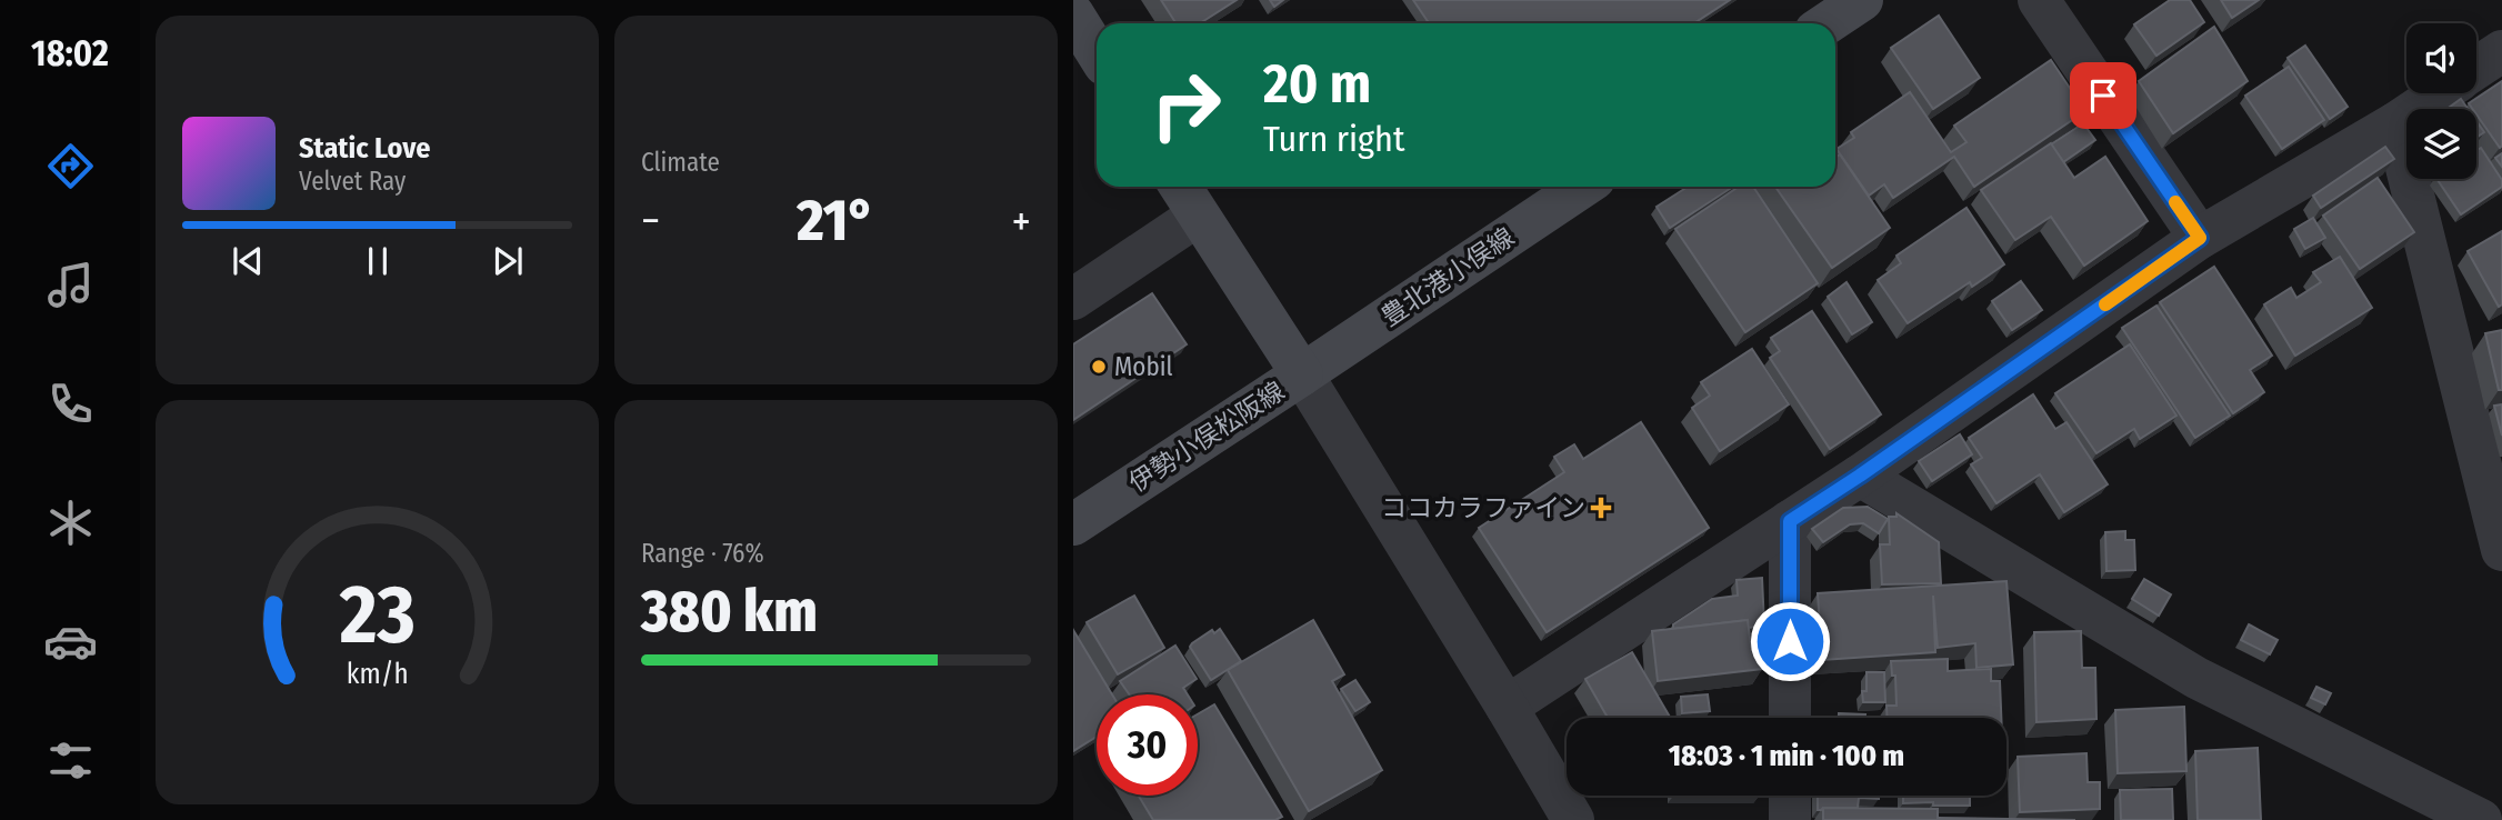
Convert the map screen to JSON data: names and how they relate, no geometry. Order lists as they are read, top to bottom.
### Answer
{
  "streets": {
    "main road": ["豊北港小俣線", "伊勢小俣松阪線"]
  },
  "crossings": [
    ["豊北港小俣線", "伊勢小俣松阪線"]
  ],
  "places": {
    "other": ["Mobil"],
    "health": ["ココカラファイン"]
  },
  "page": {
    "tabs": "18:02",
    "tile": [
      "Climate",
      ["Range · 76%", "380 km"]
    ],
    "turn": ["20 m", "Turn right"],
    "song": ["Static Love", "Velvet Ray"],
    "heat": ["−", "21°", "+"],
    "limit": "30",
    "trip": "18:03 · 1 min · 100 m",
    "gauge": ["23", "km/h"]
  }
}
